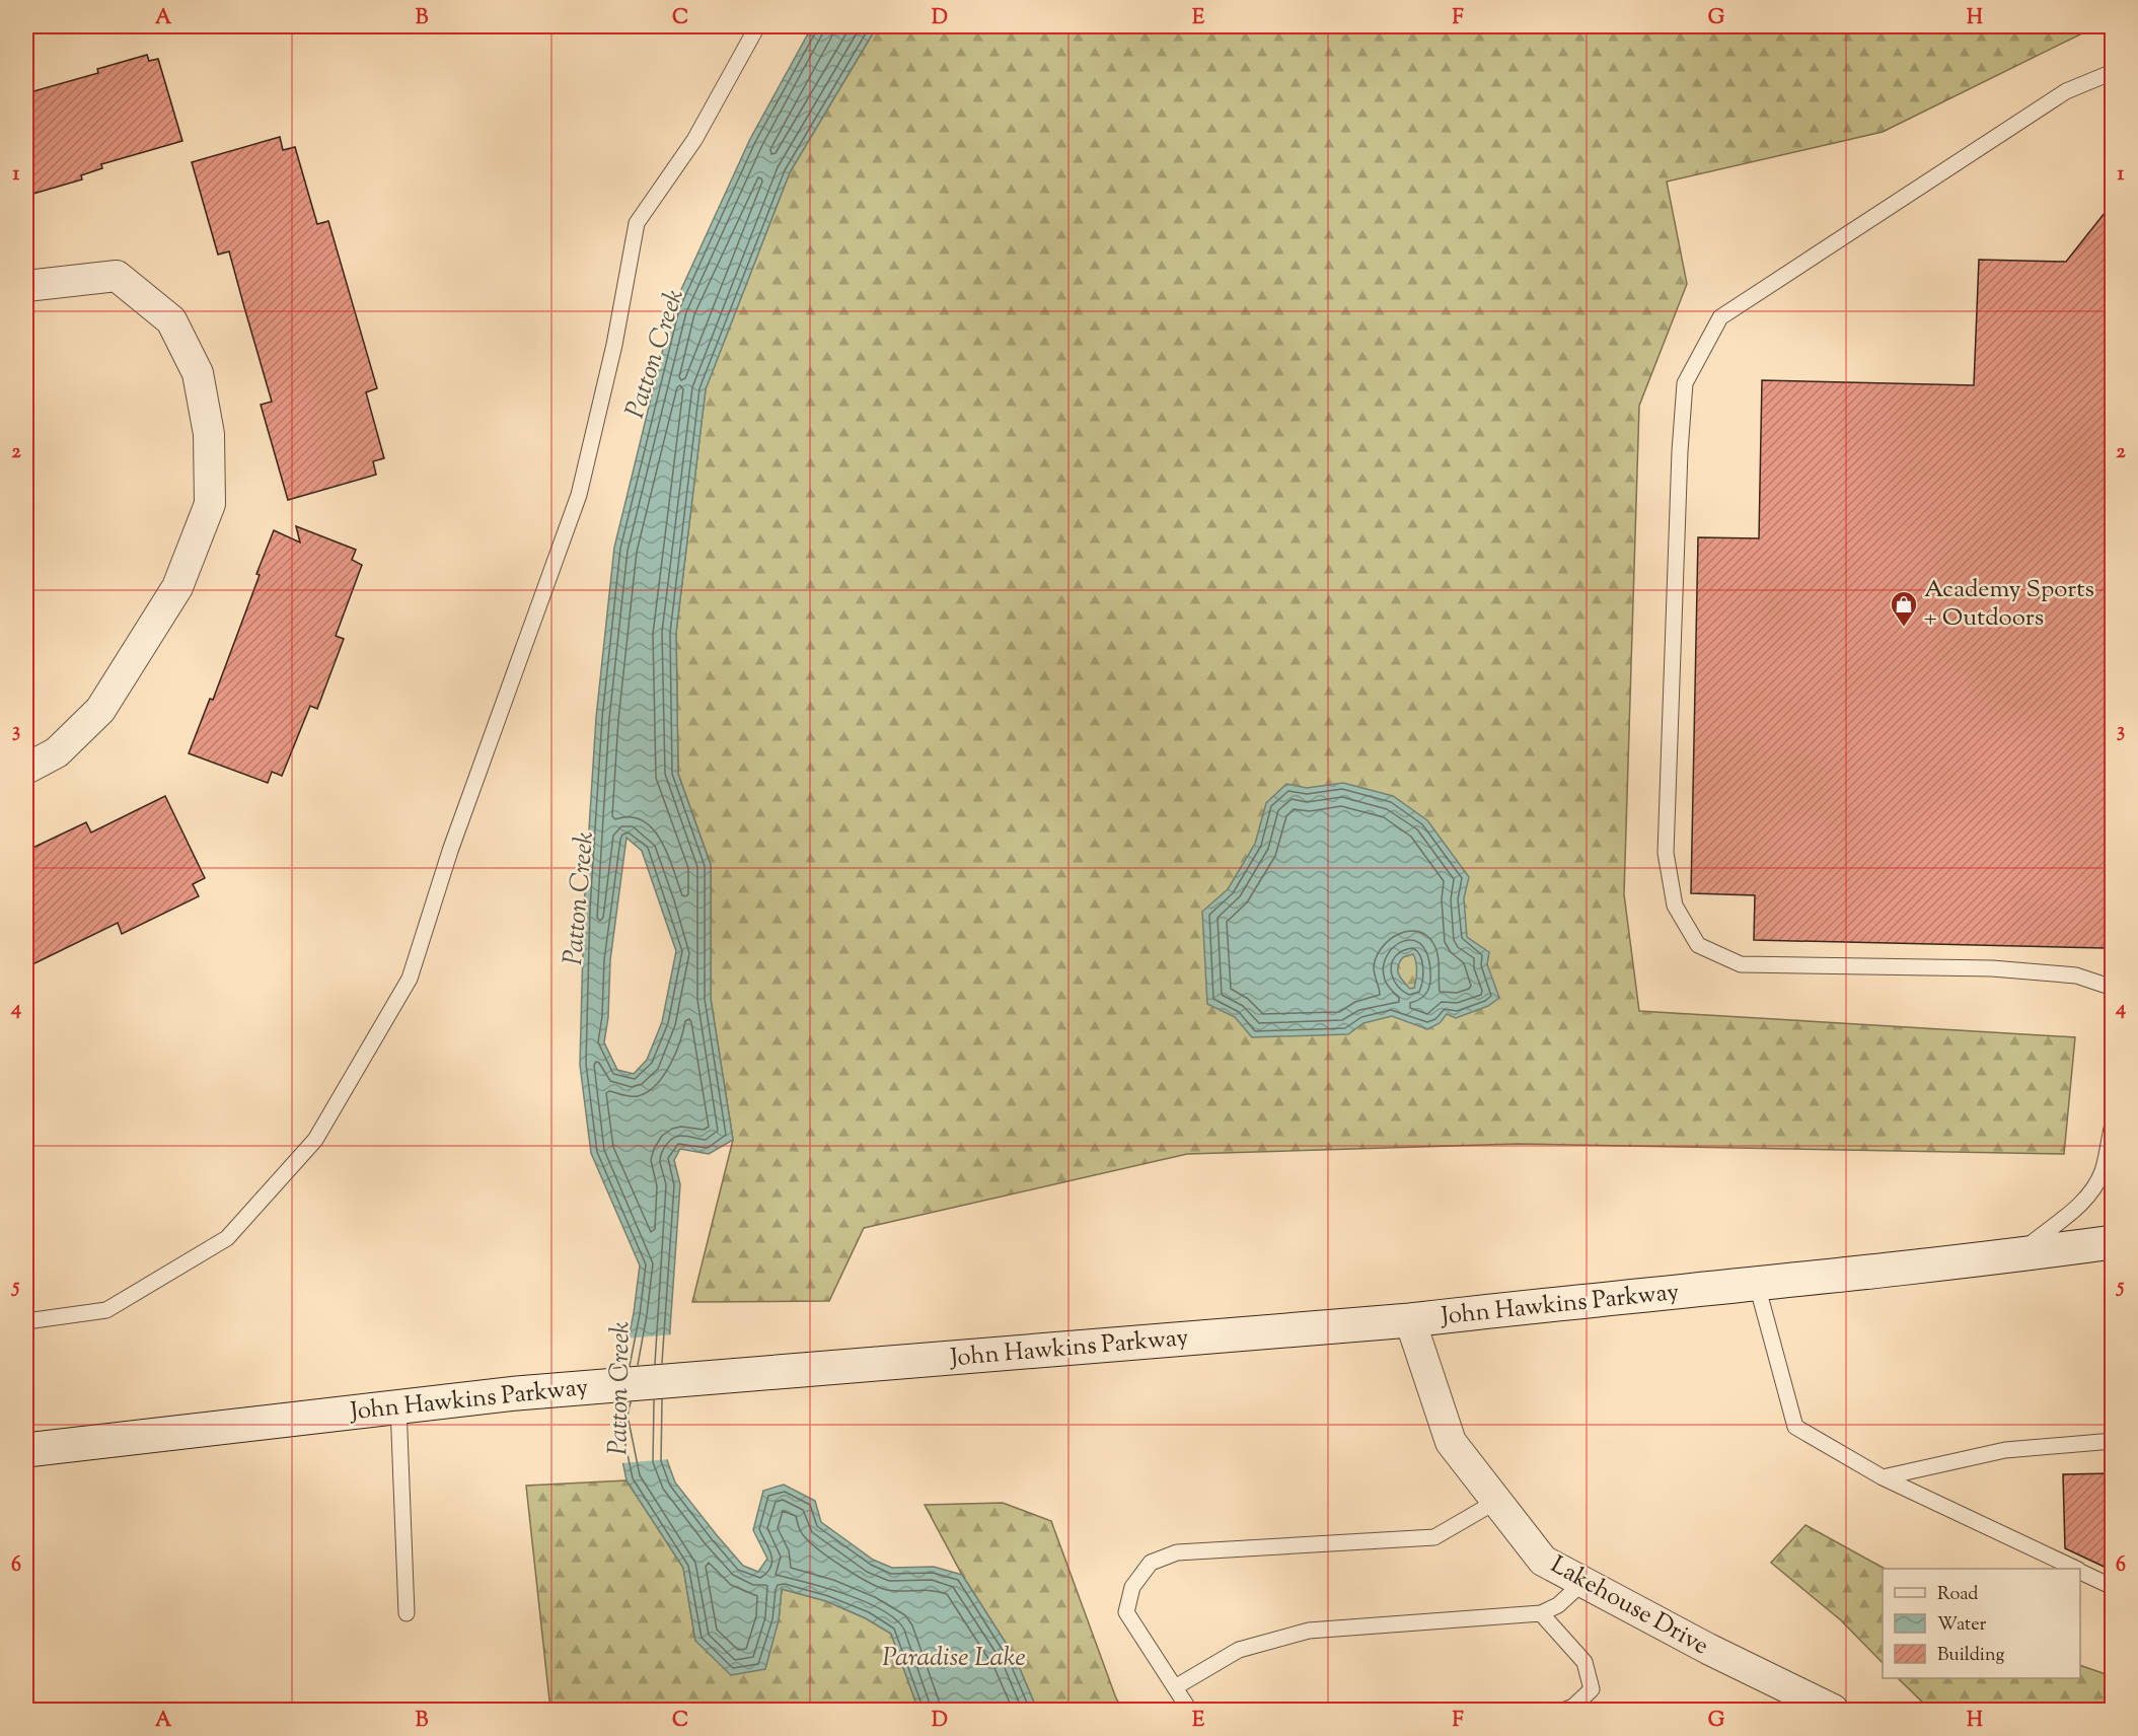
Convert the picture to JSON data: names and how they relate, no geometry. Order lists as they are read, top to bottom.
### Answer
{
  "streets": {
    "main road": ["John Hawkins Parkway"],
    "street": ["Lakehouse Drive"]
  },
  "crossings": [
    ["John Hawkins Parkway", "Lakehouse Drive"]
  ],
  "water": ["Patton Creek", "Paradise Lake"],
  "places": {
    "shop": ["Academy Sports + Outdoors"]
  },
  "legend": ["Road", "Water", "Building"],
  "grid": {
    "columns": [
      "A",
      "B",
      "C",
      "D",
      "E",
      "F",
      "G",
      "H"
    ],
    "rows": [
      "1",
      "2",
      "3",
      "4",
      "5",
      "6"
    ]
  }
}
